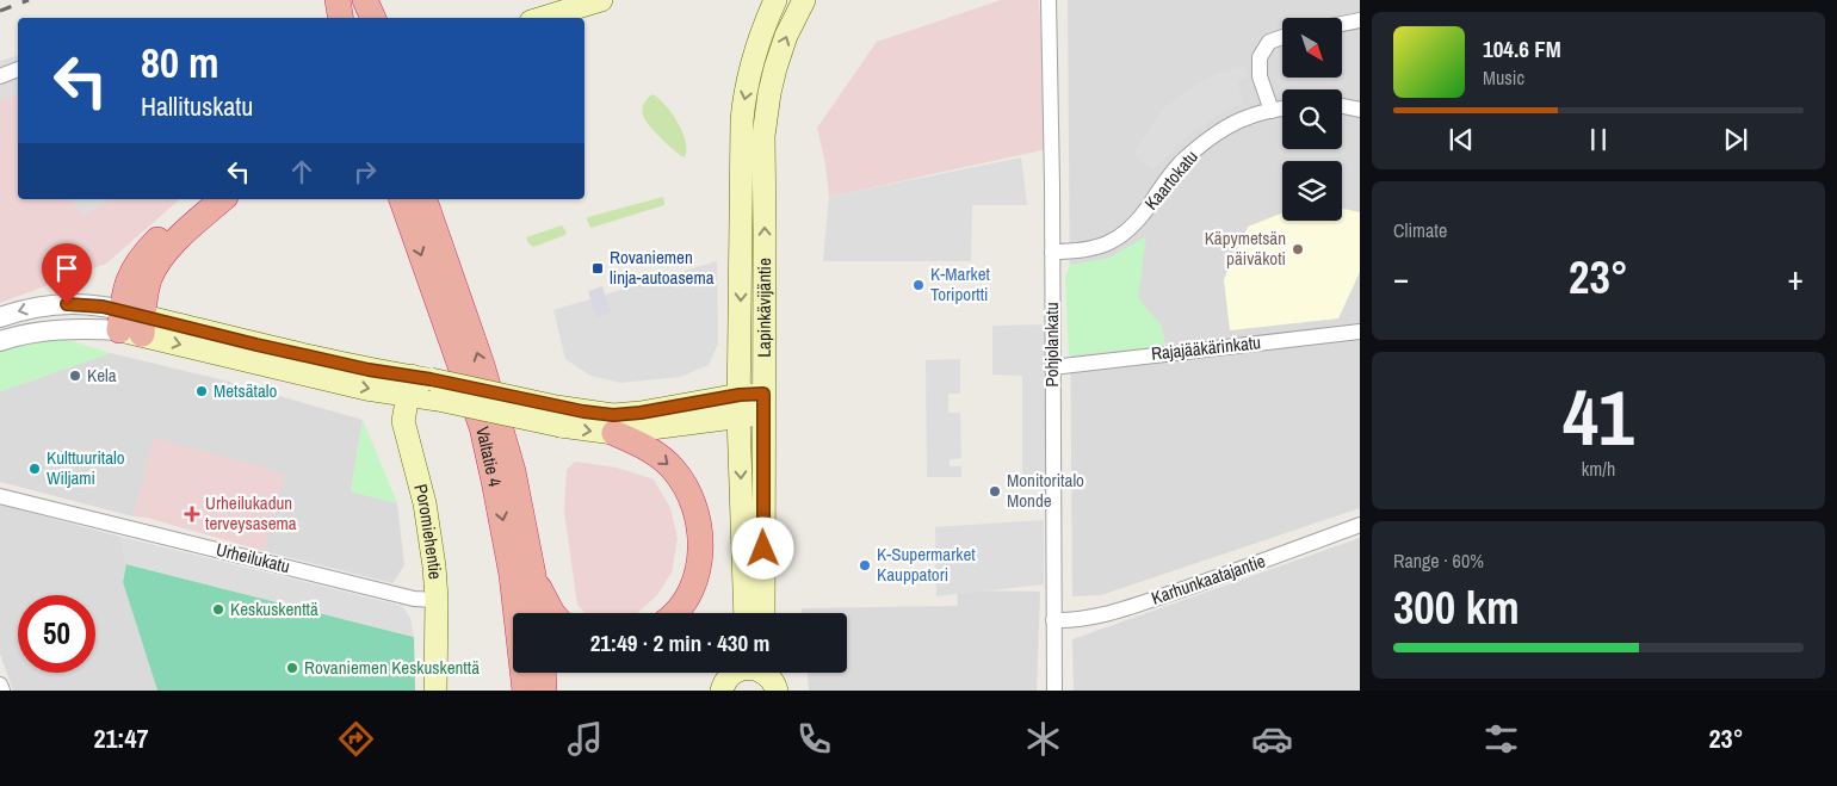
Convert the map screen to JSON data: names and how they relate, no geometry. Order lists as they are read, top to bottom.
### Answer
{
  "streets": {
    "highway": ["Valtatie 4"],
    "main road": ["Lapinkävijäntie", "Poromiehentie"],
    "street": [
      "Kaartokatu",
      "Pohjolankatu",
      "Rajajääkärinkatu",
      "Urheilukatu",
      "Karhunkaatajantie"
    ]
  },
  "crossings": [
    ["Kaartokatu", "Pohjolankatu"],
    ["Pohjolankatu", "Rajajääkärinkatu"],
    ["Pohjolankatu", "Karhunkaatajantie"],
    ["Poromiehentie", "Urheilukatu"]
  ],
  "places": {
    "other": [
      "Käpymetsän päiväkoti",
      "K-Market Toriportti",
      "Kela",
      "Metsätalo",
      "Kulttuuritalo Wiljami",
      "Monitoritalo Monde",
      "K-Supermarket Kauppatori",
      "Keskuskenttä",
      "Rovaniemen Keskuskenttä"
    ],
    "transit": ["Rovaniemen linja-autoasema"],
    "health": ["Urheilukadun terveysasema"]
  },
  "north": "bottom right",
  "page": {
    "turn": ["80 m", "Hallituskatu"],
    "song": ["104.6 FM", "Music"],
    "tile": [
      "Climate",
      ["41", "km/h"],
      ["Range · 60%", "300 km"]
    ],
    "heat": ["−", "23°", "+"],
    "limit": "50",
    "trip": "21:49 · 2 min · 430 m",
    "tabs": ["21:47", "23°"]
  }
}
